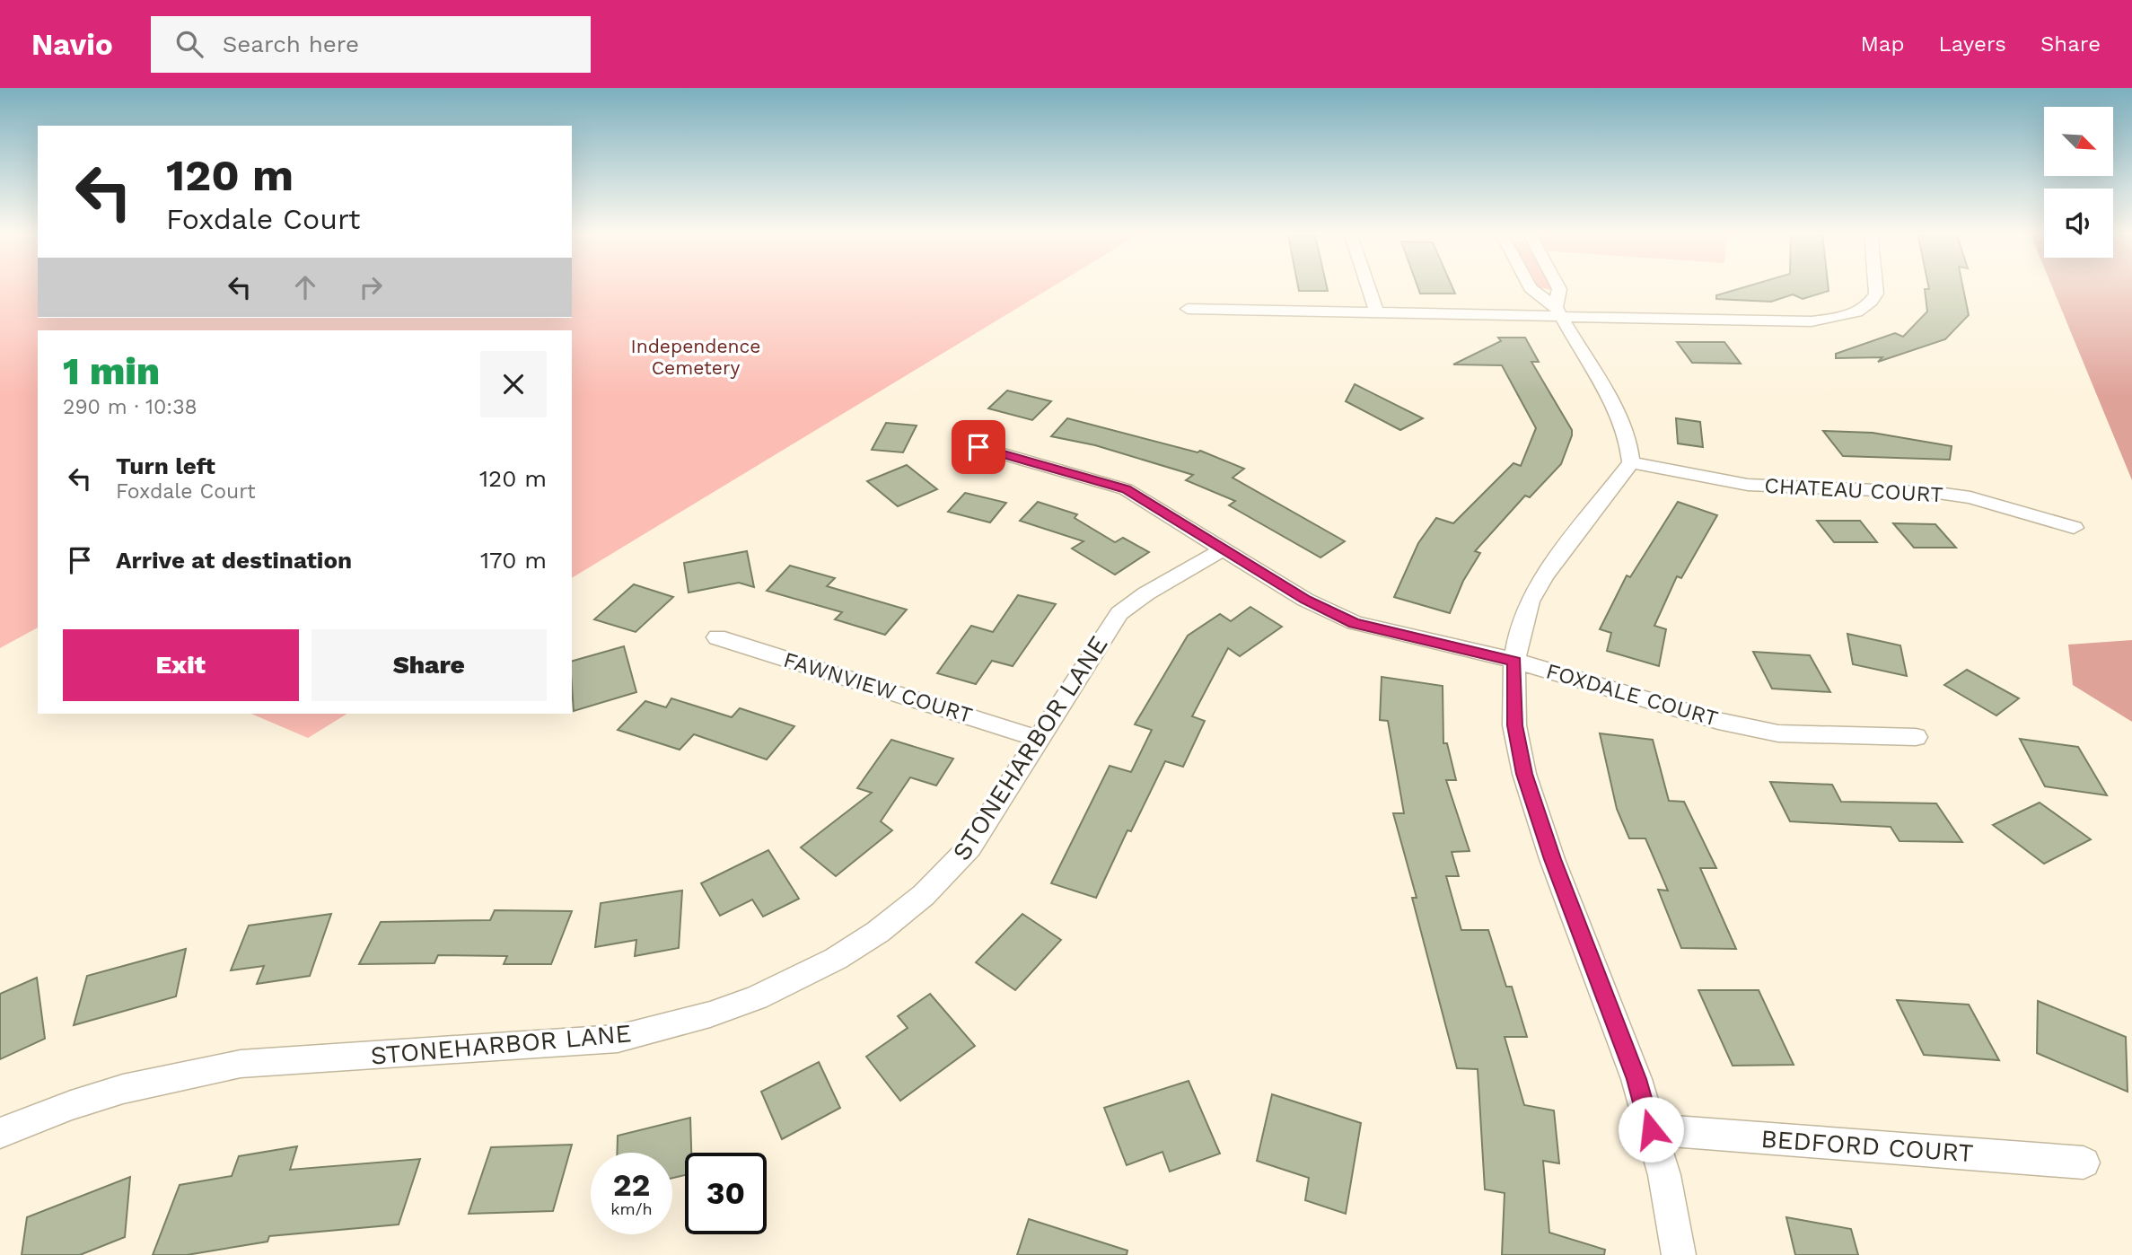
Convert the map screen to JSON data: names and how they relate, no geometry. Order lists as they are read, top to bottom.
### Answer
{
  "streets": {
    "street": [
      "CHATEAU COURT",
      "FAWNVIEW COURT",
      "FOXDALE COURT",
      "STONEHARBOR LANE",
      "BEDFORD COURT"
    ]
  },
  "crossings": [
    ["FAWNVIEW COURT", "STONEHARBOR LANE"],
    ["FOXDALE COURT", "STONEHARBOR LANE"]
  ],
  "parks": ["Independence Cemetery"],
  "north": "bottom right",
  "page": {
    "header": "Navio",
    "search": "Search here",
    "nav": ["Map", "Layers", "Share"],
    "turn": ["120 m", "Foxdale Court"],
    "heading": ["1 min", "290 m · 10:38"],
    "list": [
      {
        "name": "Turn left",
        "note": "Foxdale Court",
        "value": "120 m"
      },
      {
        "name": "Arrive at destination",
        "value": "170 m"
      }
    ],
    "buttons": ["Exit", "Share"],
    "speed": "22 km/h",
    "limit": "30"
  }
}
